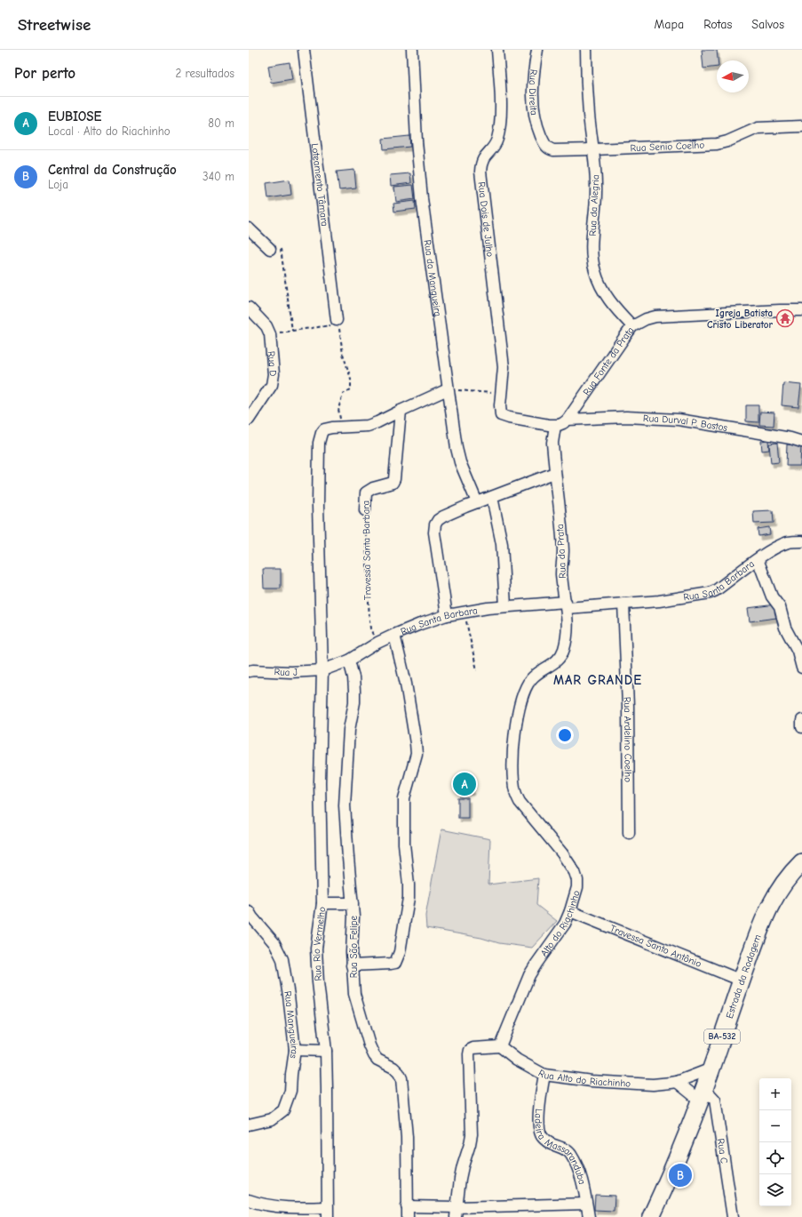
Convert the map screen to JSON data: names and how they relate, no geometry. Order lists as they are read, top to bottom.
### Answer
{
  "streets": {
    "main road": ["Estrada da Rodagem", "BA-532"],
    "street": [
      "Rua Direita",
      "Rua Senio Coelho",
      "Loteamento Tâmara",
      "Rua da Alegria",
      "Rua Dois de Julho",
      "Rua da Mangueira",
      "Rua Fonte da Prata",
      "Rua D",
      "Rua Durval P. Bastos",
      "Travessa Santa Barbara",
      "Rua da Prata",
      "Rua Santa Barbara",
      "Rua J",
      "Rua Ardelino Coelho",
      "Alto do Riachinho",
      "Rua Rio Vermelho",
      "Travessa Santo Antônio",
      "Rua São Felipe",
      "Rua Mangueiras",
      "Rua Alto do Riachinho",
      "Ladeira Massaranduba",
      "Rua C"
    ]
  },
  "crossings": [
    ["Rua Direita", "Rua Senio Coelho"],
    ["Rua Senio Coelho", "Rua da Alegria"],
    ["Rua da Alegria", "Rua Fonte da Prata"],
    ["Rua Fonte da Prata", "Rua Durval P. Bastos"],
    ["Travessa Santa Barbara", "Rua Santa Barbara"],
    ["Rua da Prata", "Rua Santa Barbara"],
    ["Rua da Prata", "Alto do Riachinho"],
    ["Rua Santa Barbara", "Rua J"],
    ["Rua Santa Barbara", "Rua Ardelino Coelho"],
    ["Rua Santa Barbara", "Alto do Riachinho"],
    ["Rua Santa Barbara", "Rua Rio Vermelho"],
    ["Rua Santa Barbara", "Rua São Felipe"],
    ["Rua J", "Rua Rio Vermelho"],
    ["Alto do Riachinho", "Travessa Santo Antônio"],
    ["Alto do Riachinho", "Rua Alto do Riachinho"],
    ["Travessa Santo Antônio", "Estrada da Rodagem"],
    ["Estrada da Rodagem", "Rua Alto do Riachinho"],
    ["Estrada da Rodagem", "Rua C"],
    ["Rua Alto do Riachinho", "Ladeira Massaranduba"]
  ],
  "districts": ["MAR GRANDE"],
  "places": {
    "temple": ["Igreja Batista Cristo Liberator"]
  },
  "north": "left",
  "page": {
    "header": "Streetwise",
    "nav": ["Mapa", "Rotas", "Salvos"],
    "heading": ["Por perto", "2 resultados"],
    "list": [
      {
        "mark": "A",
        "name": "EUBIOSE",
        "note": "Local · Alto do Riachinho",
        "value": "80 m"
      },
      {
        "mark": "B",
        "name": "Central da Construção",
        "note": "Loja",
        "value": "340 m"
      }
    ],
    "pins": ["A", "B"],
    "map_buttons": ["+", "−"]
  }
}
